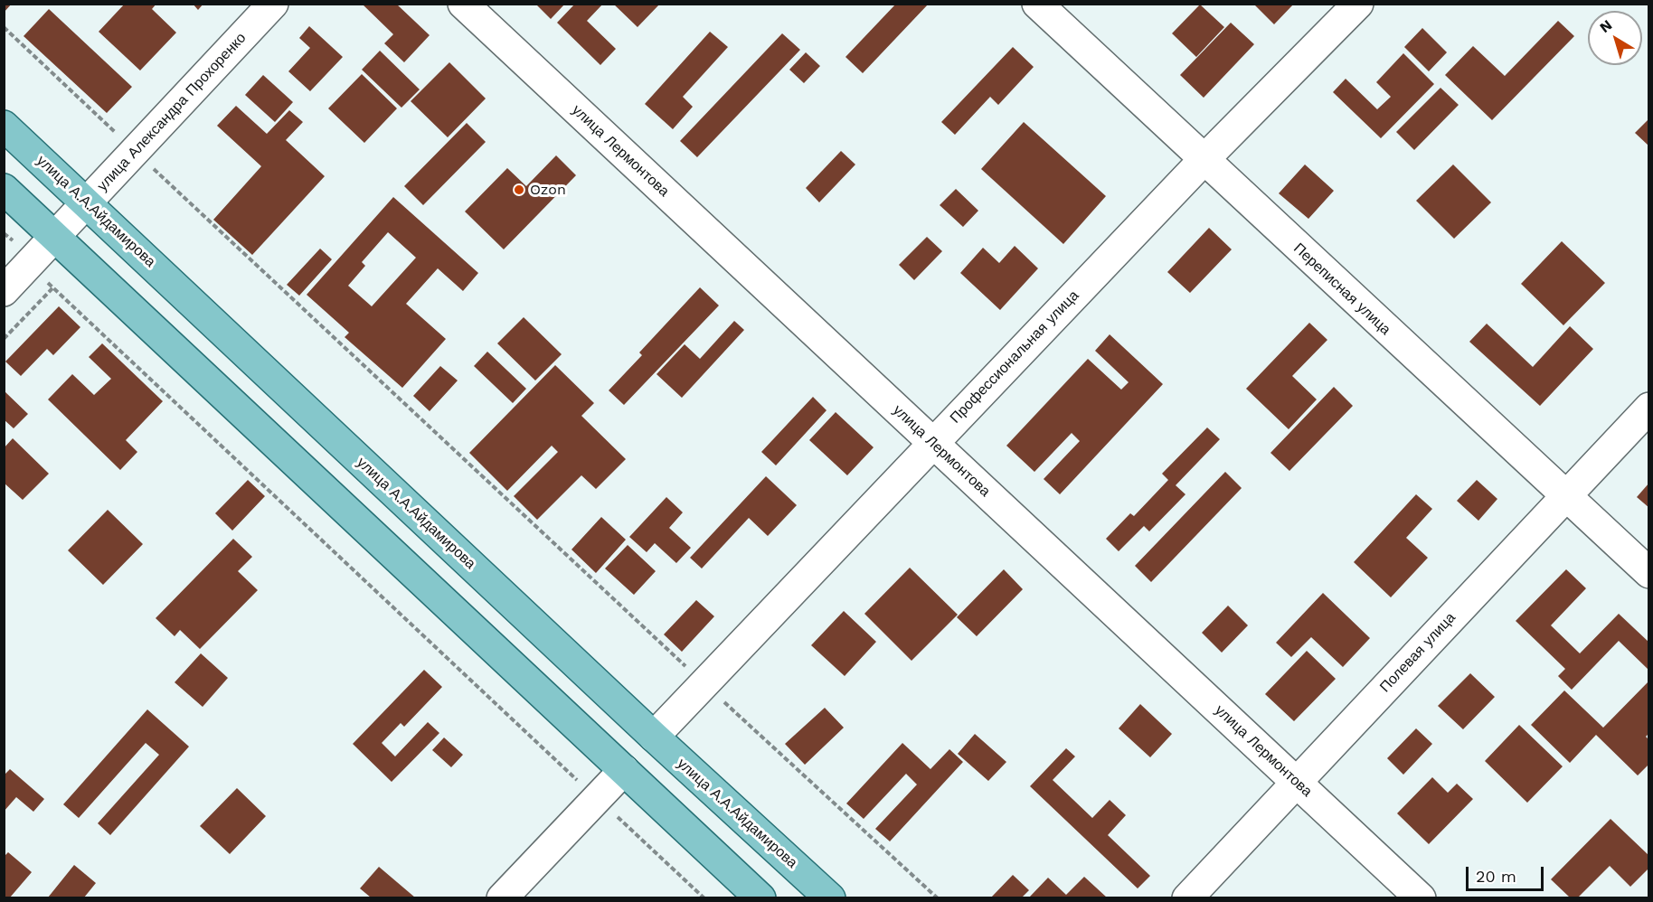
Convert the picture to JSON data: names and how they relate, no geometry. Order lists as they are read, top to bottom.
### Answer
{
  "streets": {
    "main road": ["улица А.А.Айдамирова"],
    "street": [
      "улица Александра Прохоренко",
      "улица Лермонтова",
      "Переписная улица",
      "Профессиональная улица",
      "Полевая улица"
    ]
  },
  "crossings": [
    ["улица Александра Прохоренко", "улица А.А.Айдамирова"],
    ["улица Лермонтова", "Профессиональная улица"],
    ["улица Лермонтова", "Полевая улица"],
    ["улица А.А.Айдамирова", "Профессиональная улица"],
    ["Переписная улица", "Профессиональная улица"],
    ["Переписная улица", "Полевая улица"]
  ],
  "places": ["Ozon"],
  "scale_bar": "20 m",
  "north": "top left"
}
